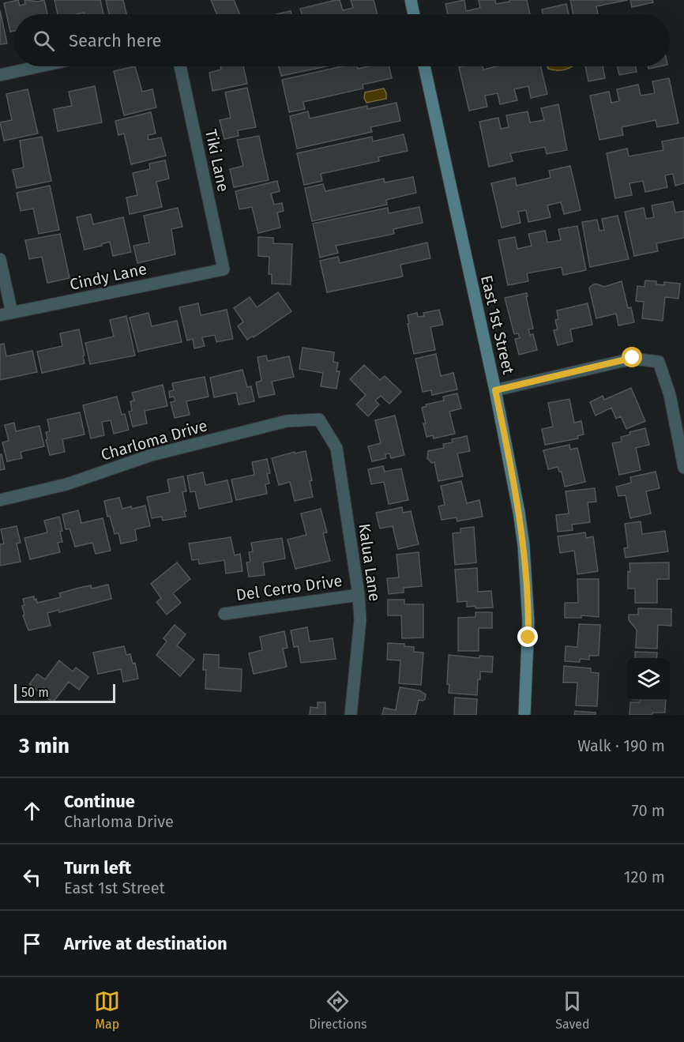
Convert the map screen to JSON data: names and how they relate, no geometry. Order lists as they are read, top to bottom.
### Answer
{
  "streets": {
    "main road": ["East 1st Street"],
    "street": [
      "Tiki Lane",
      "Cindy Lane",
      "Charloma Drive",
      "Kalua Lane",
      "Del Cerro Drive"
    ]
  },
  "crossings": [
    ["Tiki Lane", "Cindy Lane"],
    ["Charloma Drive", "Kalua Lane"],
    ["Kalua Lane", "Del Cerro Drive"]
  ],
  "scale_bar": "50 m",
  "page": {
    "search": "Search here",
    "scale": "50 m",
    "heading": ["3 min", "Walk · 190 m"],
    "list": [
      ["Continue", "Charloma Drive", "70 m"],
      ["Turn left", "East 1st Street", "120 m"],
      "Arrive at destination"
    ],
    "nav": ["Map", "Directions", "Saved"]
  }
}
